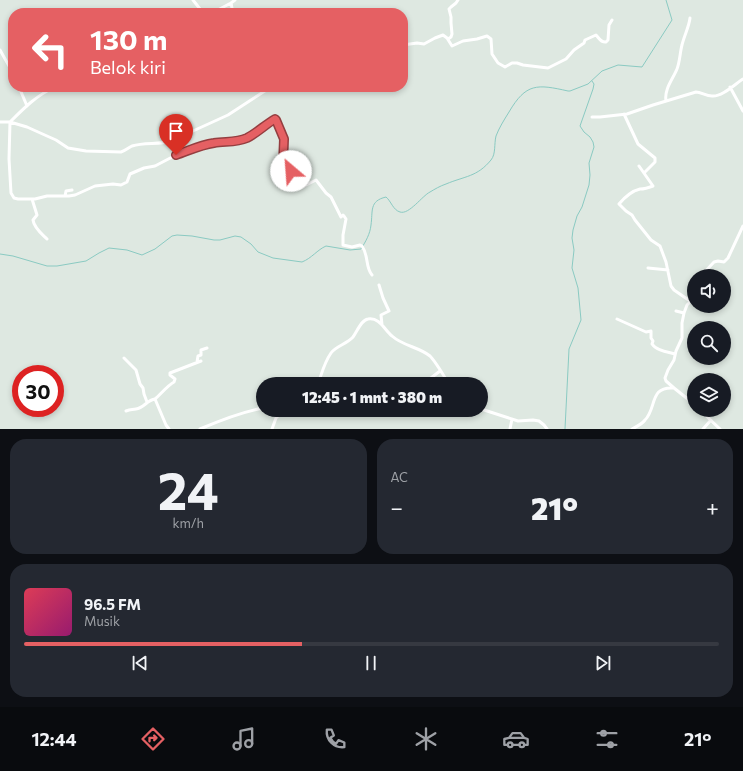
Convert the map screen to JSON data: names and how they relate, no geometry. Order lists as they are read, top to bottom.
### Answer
{
  "page": {
    "turn": ["130 m", "Belok kiri"],
    "limit": "30",
    "trip": "12:45 · 1 mnt · 380 m",
    "tile": [
      ["24", "km/h"],
      "AC"
    ],
    "heat": ["−", "21°", "+"],
    "song": ["96.5 FM", "Musik"],
    "tabs": ["12:44", "21°"]
  }
}
